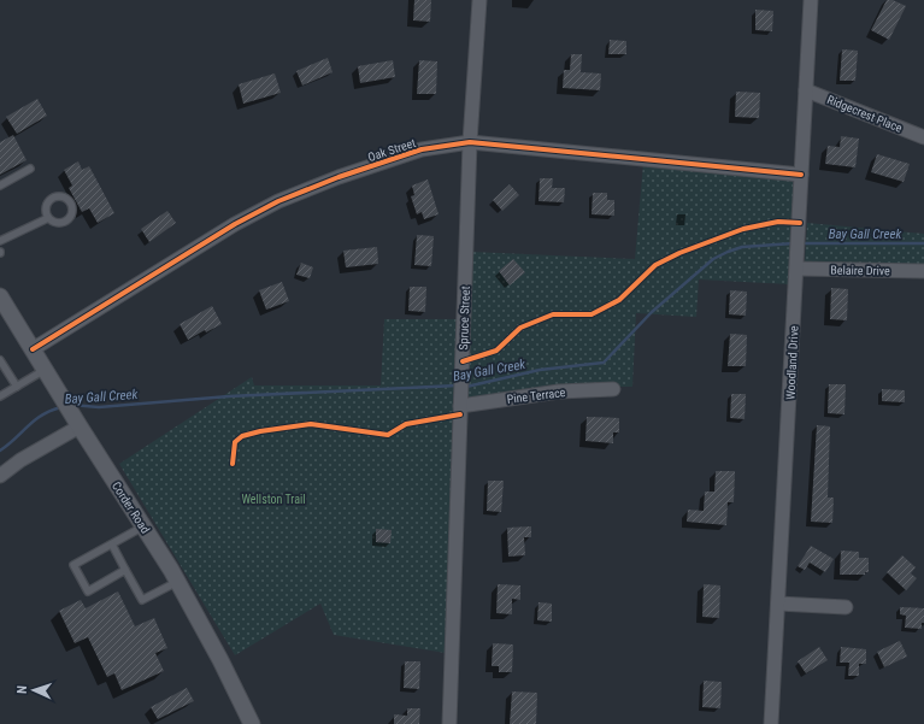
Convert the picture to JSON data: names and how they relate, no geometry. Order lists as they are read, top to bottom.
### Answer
{
  "streets": {
    "street": [
      "Ridgecrest Place",
      "Oak Street",
      "Belaire Drive",
      "Spruce Street",
      "Woodland Drive",
      "Pine Terrace",
      "Corder Road"
    ]
  },
  "crossings": [
    ["Ridgecrest Place", "Woodland Drive"],
    ["Oak Street", "Spruce Street"],
    ["Oak Street", "Woodland Drive"],
    ["Oak Street", "Corder Road"],
    ["Belaire Drive", "Woodland Drive"],
    ["Spruce Street", "Pine Terrace"]
  ],
  "water": ["Bay Gall Creek"],
  "parks": ["Wellston Trail"],
  "north": "left"
}
